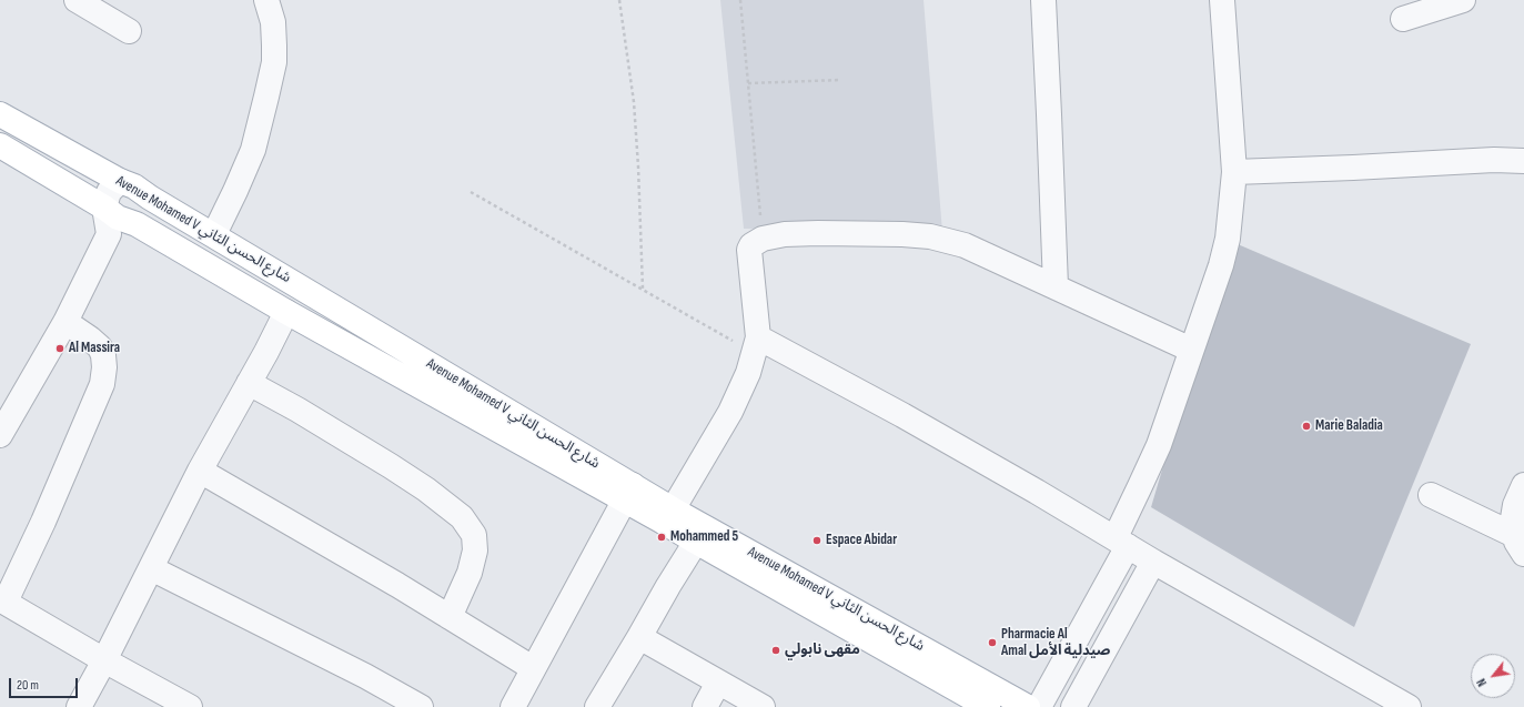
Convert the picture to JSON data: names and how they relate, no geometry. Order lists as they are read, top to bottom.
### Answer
{
  "streets": {
    "main road": ["Avenue Mohamed V شارع الحسن الثاني"]
  },
  "places": [
    "Al Massira",
    "Marie Baladia",
    "Mohammed 5",
    "Espace Abidar",
    "Pharmacie Al Amal صيدلية الأمل",
    "مقهى نابولي"
  ],
  "scale_bar": "20 m",
  "north": "bottom left"
}
